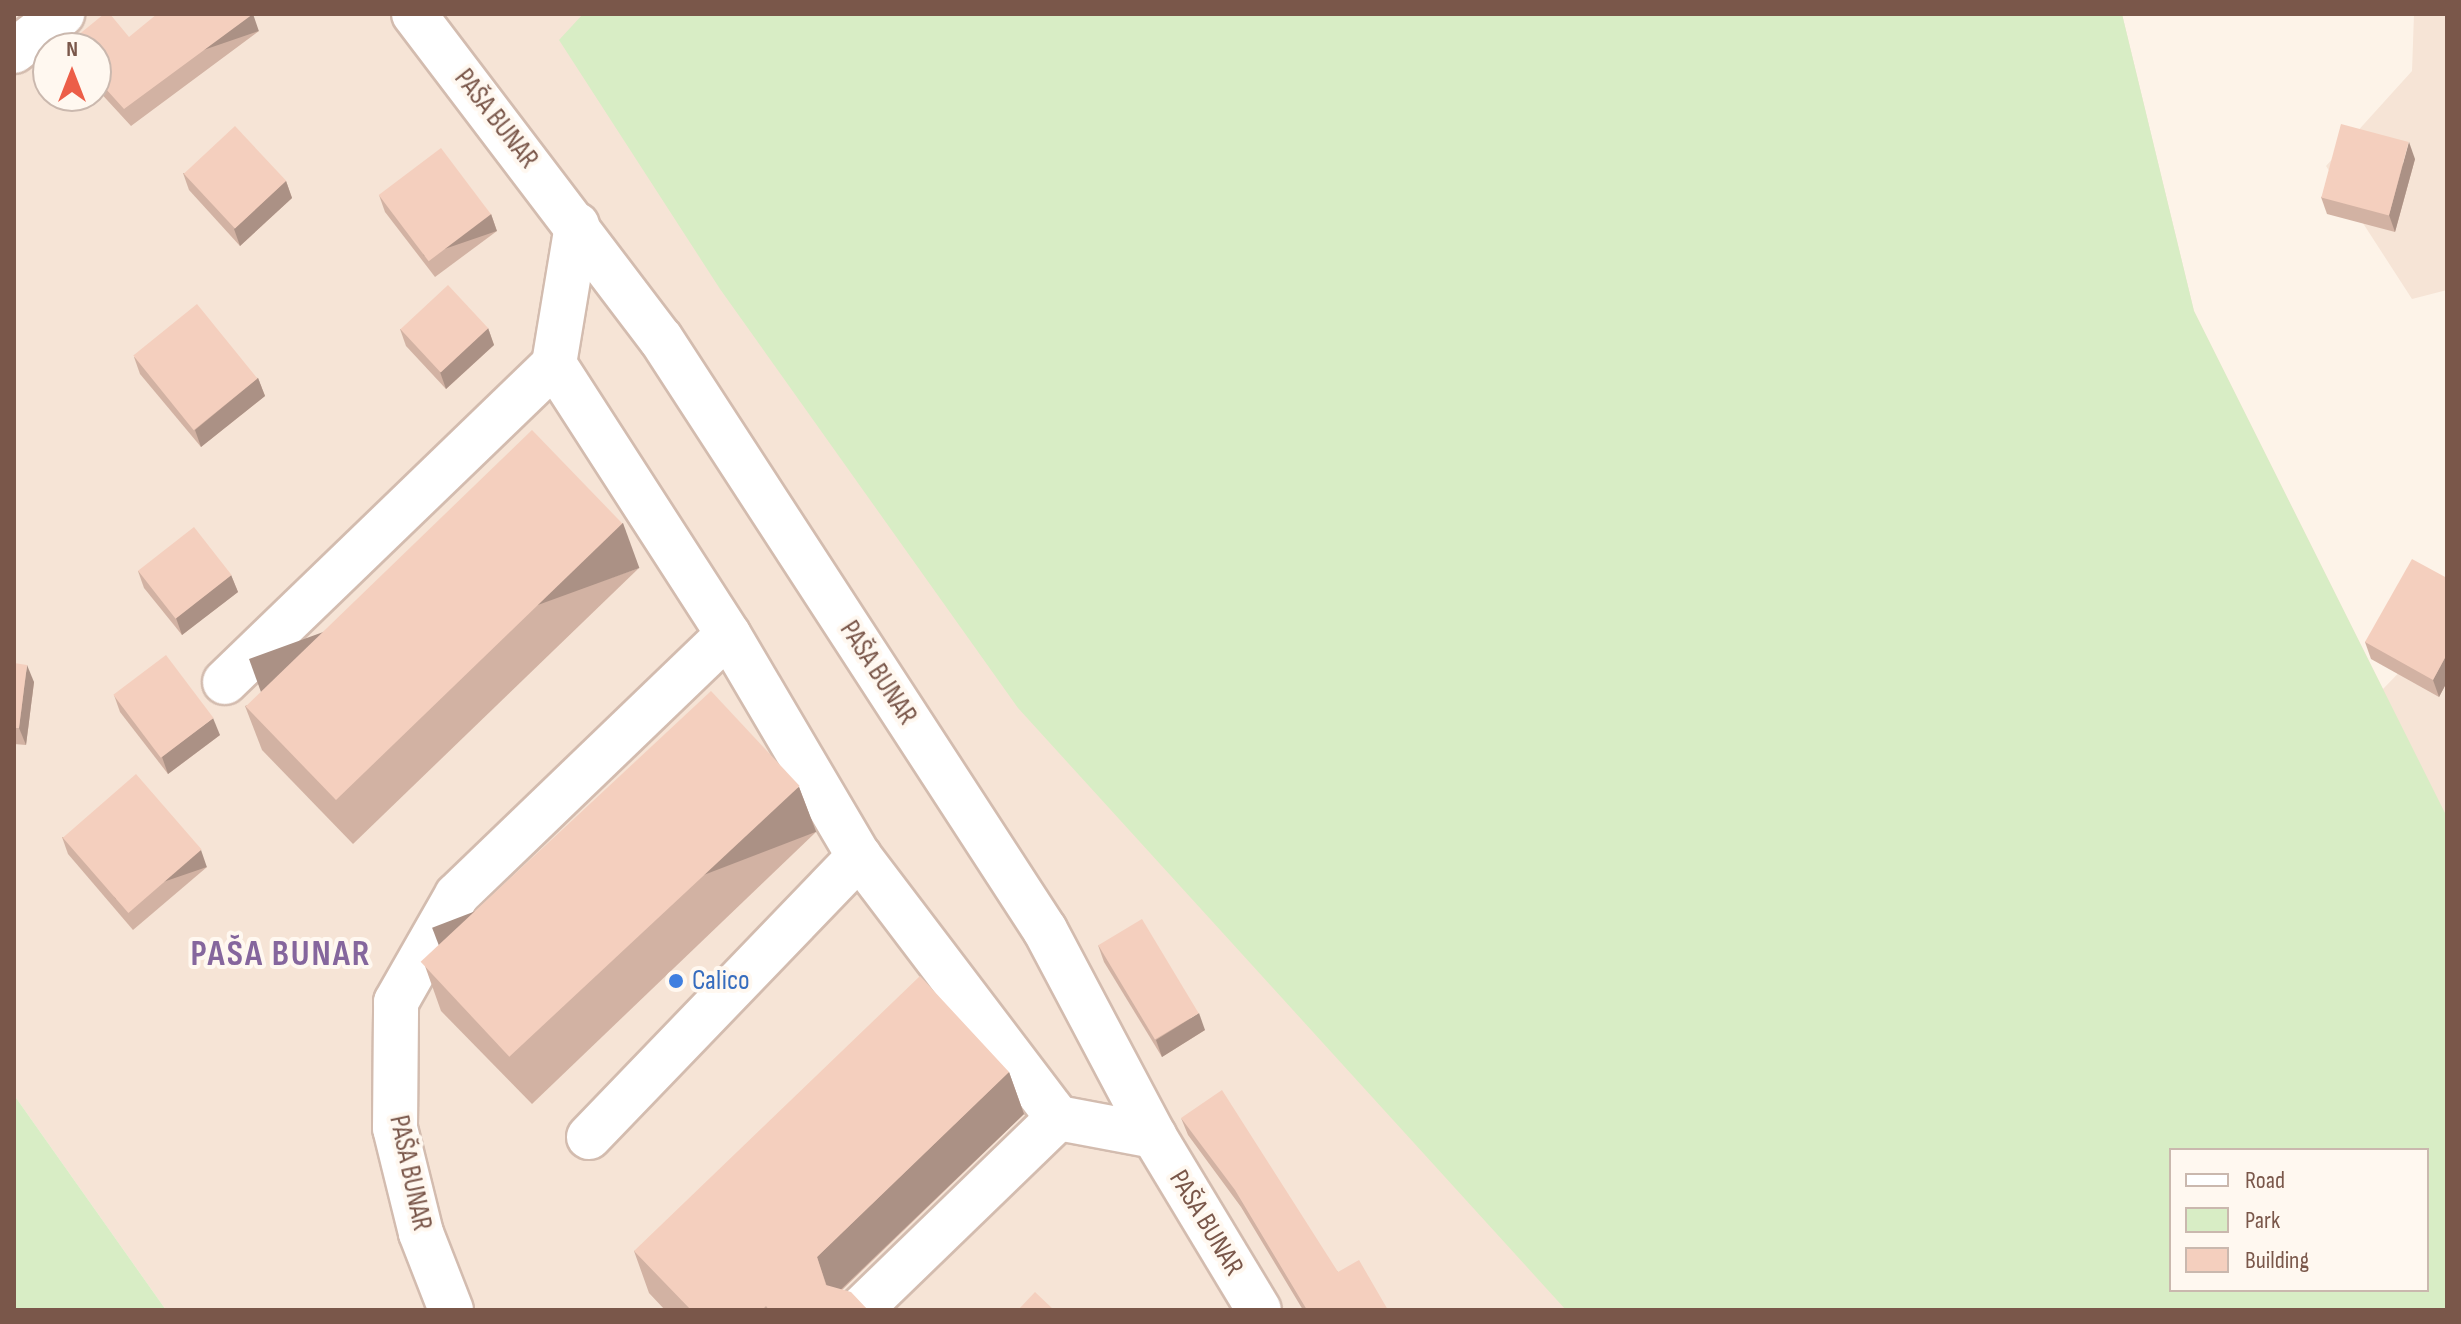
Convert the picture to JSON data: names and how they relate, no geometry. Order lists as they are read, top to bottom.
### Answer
{
  "streets": {
    "street": ["PAŠA BUNAR"]
  },
  "districts": ["PAŠA BUNAR"],
  "places": ["Calico"],
  "legend": ["Road", "Park", "Building"],
  "north": "top"
}
